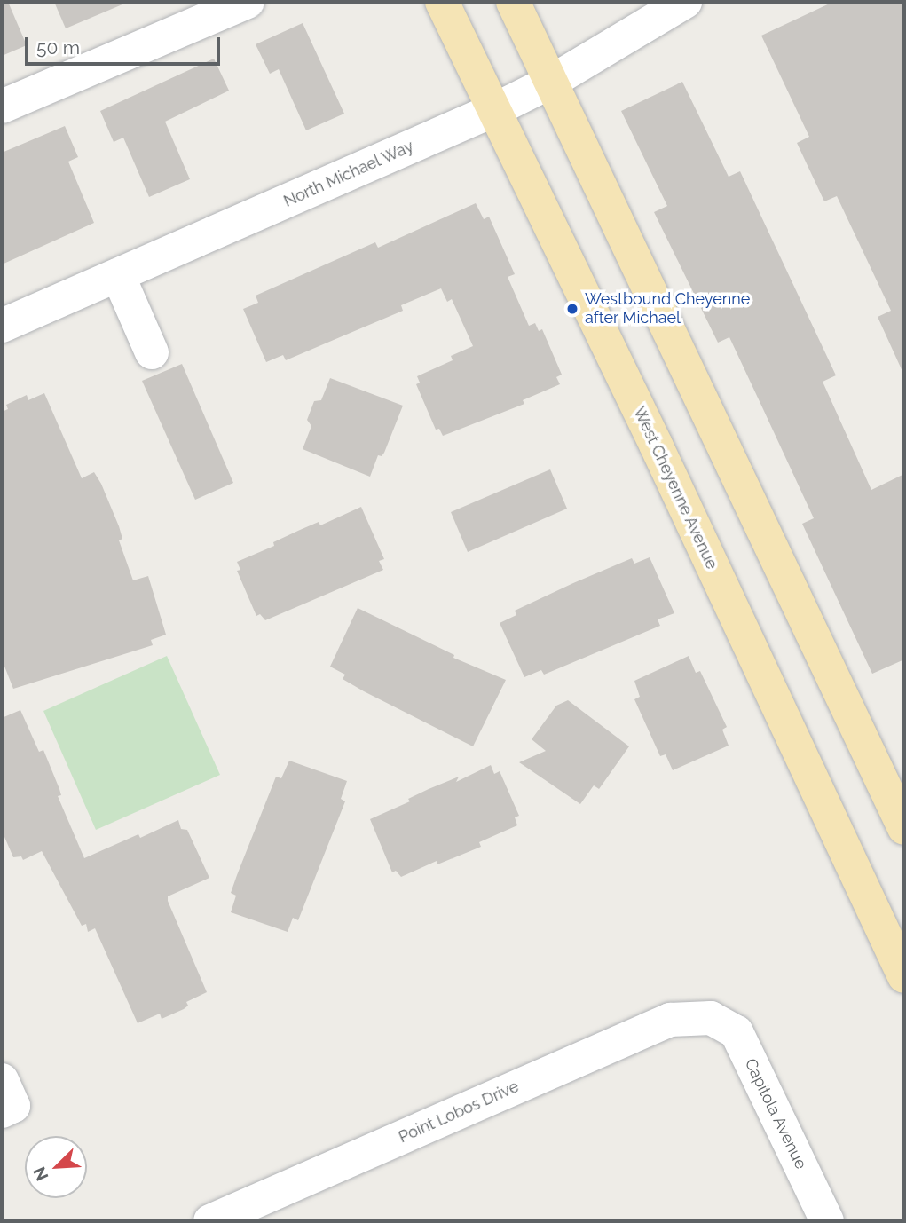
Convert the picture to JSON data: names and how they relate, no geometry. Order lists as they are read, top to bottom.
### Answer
{
  "streets": {
    "main road": ["West Cheyenne Avenue"],
    "street": ["North Michael Way", "Point Lobos Drive", "Capitola Avenue"]
  },
  "crossings": [
    ["North Michael Way", "West Cheyenne Avenue"],
    ["Point Lobos Drive", "Capitola Avenue"]
  ],
  "places": ["Westbound Cheyenne after Michael"],
  "scale_bar": "50 m",
  "north": "bottom left"
}
